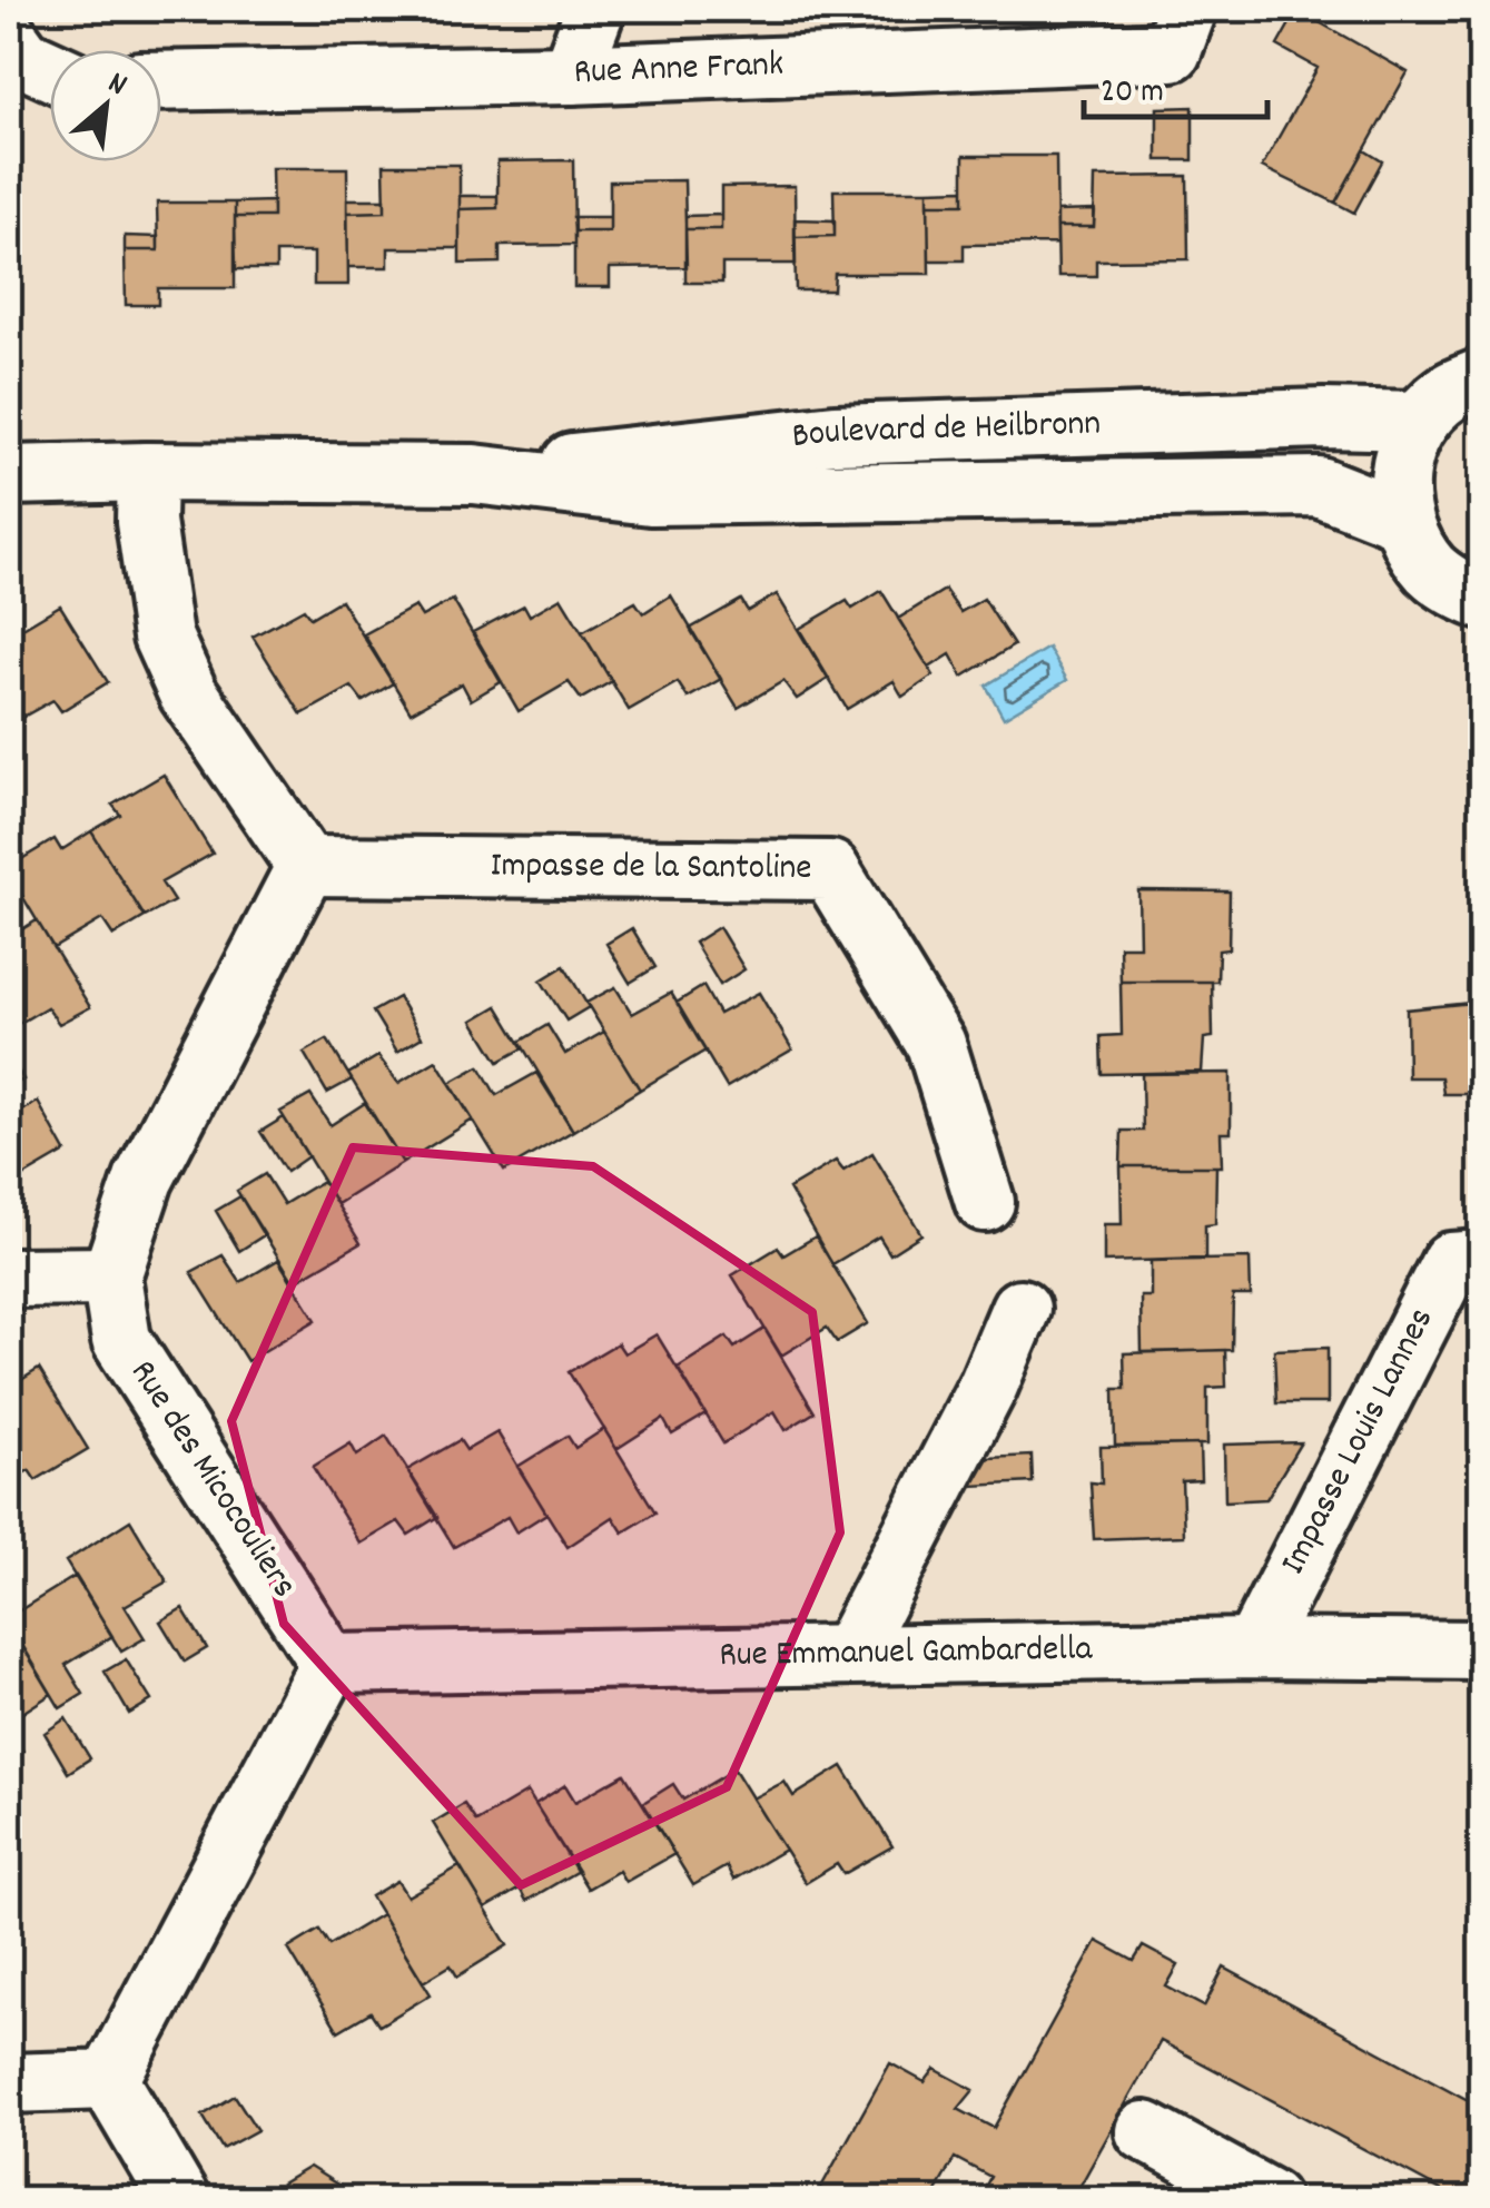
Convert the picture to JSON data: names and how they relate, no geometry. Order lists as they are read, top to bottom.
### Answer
{
  "streets": {
    "street": [
      "Rue Anne Frank",
      "Boulevard de Heilbronn",
      "Impasse de la Santoline",
      "Impasse Louis Lannes",
      "Rue des Micocouliers",
      "Rue Emmanuel Gambardella"
    ]
  },
  "crossings": [
    ["Impasse de la Santoline", "Rue des Micocouliers"],
    ["Impasse Louis Lannes", "Rue Emmanuel Gambardella"],
    ["Rue des Micocouliers", "Rue Emmanuel Gambardella"]
  ],
  "scale_bar": "20 m",
  "north": "top right"
}
